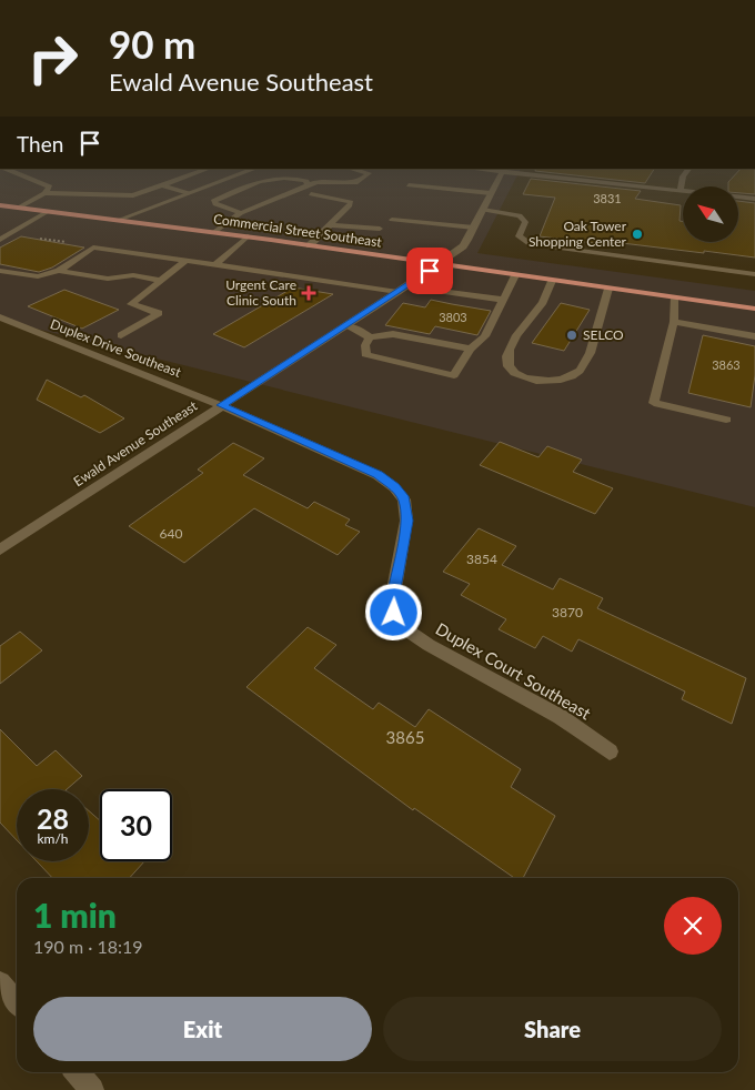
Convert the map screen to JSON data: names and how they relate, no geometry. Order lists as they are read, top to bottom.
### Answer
{
  "streets": {
    "main road": ["Commercial Street Southeast"],
    "street": ["Duplex Drive Southeast", "Ewald Avenue Southeast", "Duplex Court Southeast"]
  },
  "crossings": [
    ["Commercial Street Southeast", "Ewald Avenue Southeast"],
    ["Duplex Drive Southeast", "Ewald Avenue Southeast"],
    ["Duplex Drive Southeast", "Duplex Court Southeast"],
    ["Ewald Avenue Southeast", "Duplex Court Southeast"]
  ],
  "places": {
    "other": ["Oak Tower Shopping Center", "SELCO"],
    "health": ["Urgent Care Clinic South"]
  },
  "house_numbers": [
    "3831",
    "3803",
    "3863",
    "640",
    "3854",
    "3870",
    "3865"
  ],
  "north": "top left",
  "page": {
    "turn": ["90 m", "Ewald Avenue Southeast"],
    "then": "Then",
    "speed": "28 km/h",
    "limit": "30",
    "heading": ["1 min", "190 m · 18:19"],
    "buttons": ["Exit", "Share"]
  }
}
